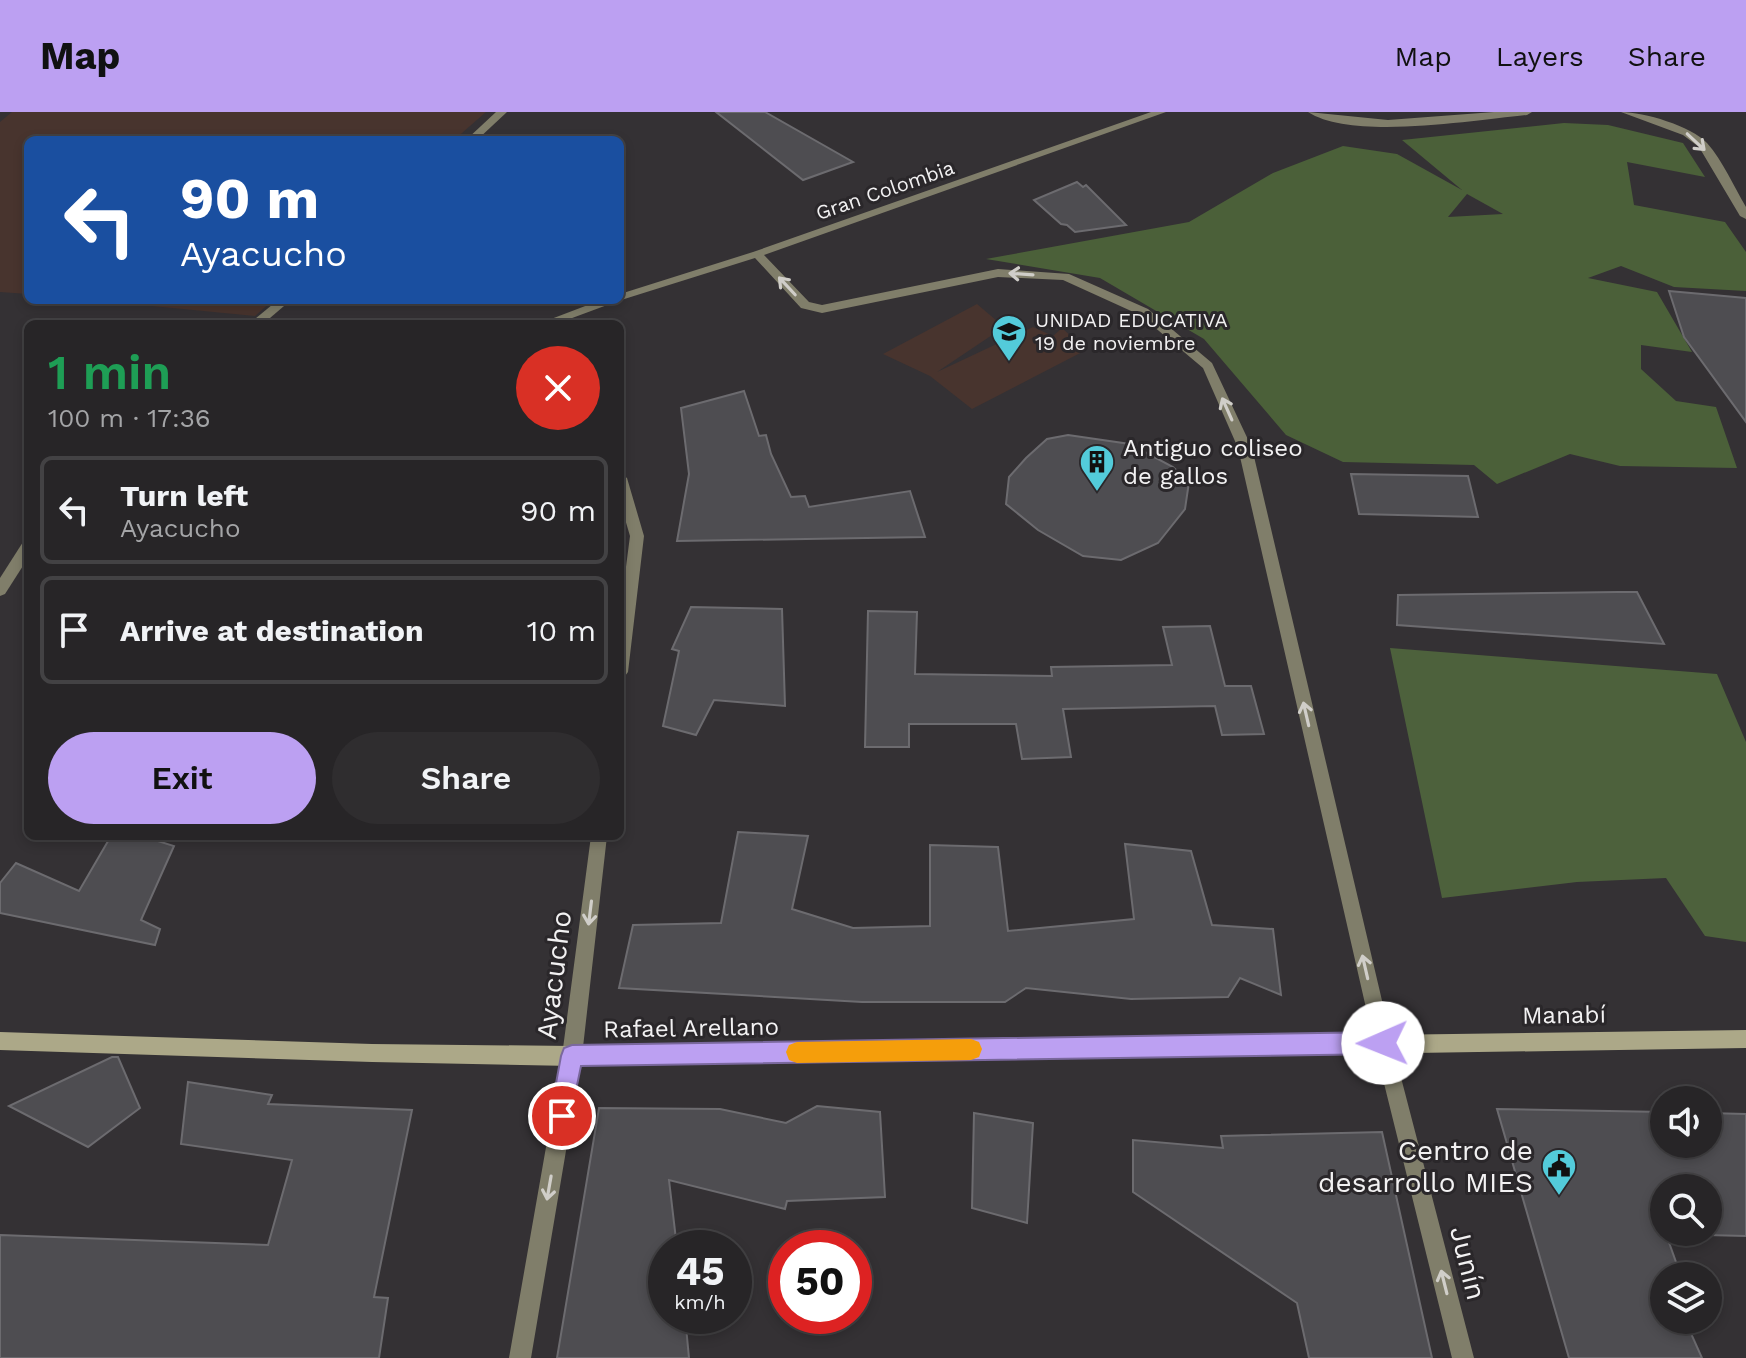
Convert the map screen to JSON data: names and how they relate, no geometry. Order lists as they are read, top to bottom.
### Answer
{
  "streets": {
    "main road": ["Manabí", "Rafael Arellano"],
    "street": ["Gran Colombia", "Ayacucho", "Junín"]
  },
  "crossings": [
    ["Gran Colombia", "Junín"],
    ["Ayacucho", "Rafael Arellano"],
    ["Manabí", "Rafael Arellano"],
    ["Manabí", "Junín"],
    ["Rafael Arellano", "Junín"]
  ],
  "one_way": ["Ayacucho", "Junín"],
  "places": {
    "school or university": ["UNIDAD EDUCATIVA 19 de noviembre"],
    "building": ["Antiguo coliseo de gallos"],
    "public building": ["Centro de desarrollo MIES"]
  },
  "page": {
    "header": "Map",
    "nav": ["Map", "Layers", "Share"],
    "turn": ["90 m", "Ayacucho"],
    "heading": ["1 min", "100 m · 17:36"],
    "list": [
      {
        "name": "Turn left",
        "note": "Ayacucho",
        "value": "90 m"
      },
      {
        "name": "Arrive at destination",
        "value": "10 m"
      }
    ],
    "buttons": ["Exit", "Share"],
    "speed": "45 km/h",
    "limit": "50"
  }
}
